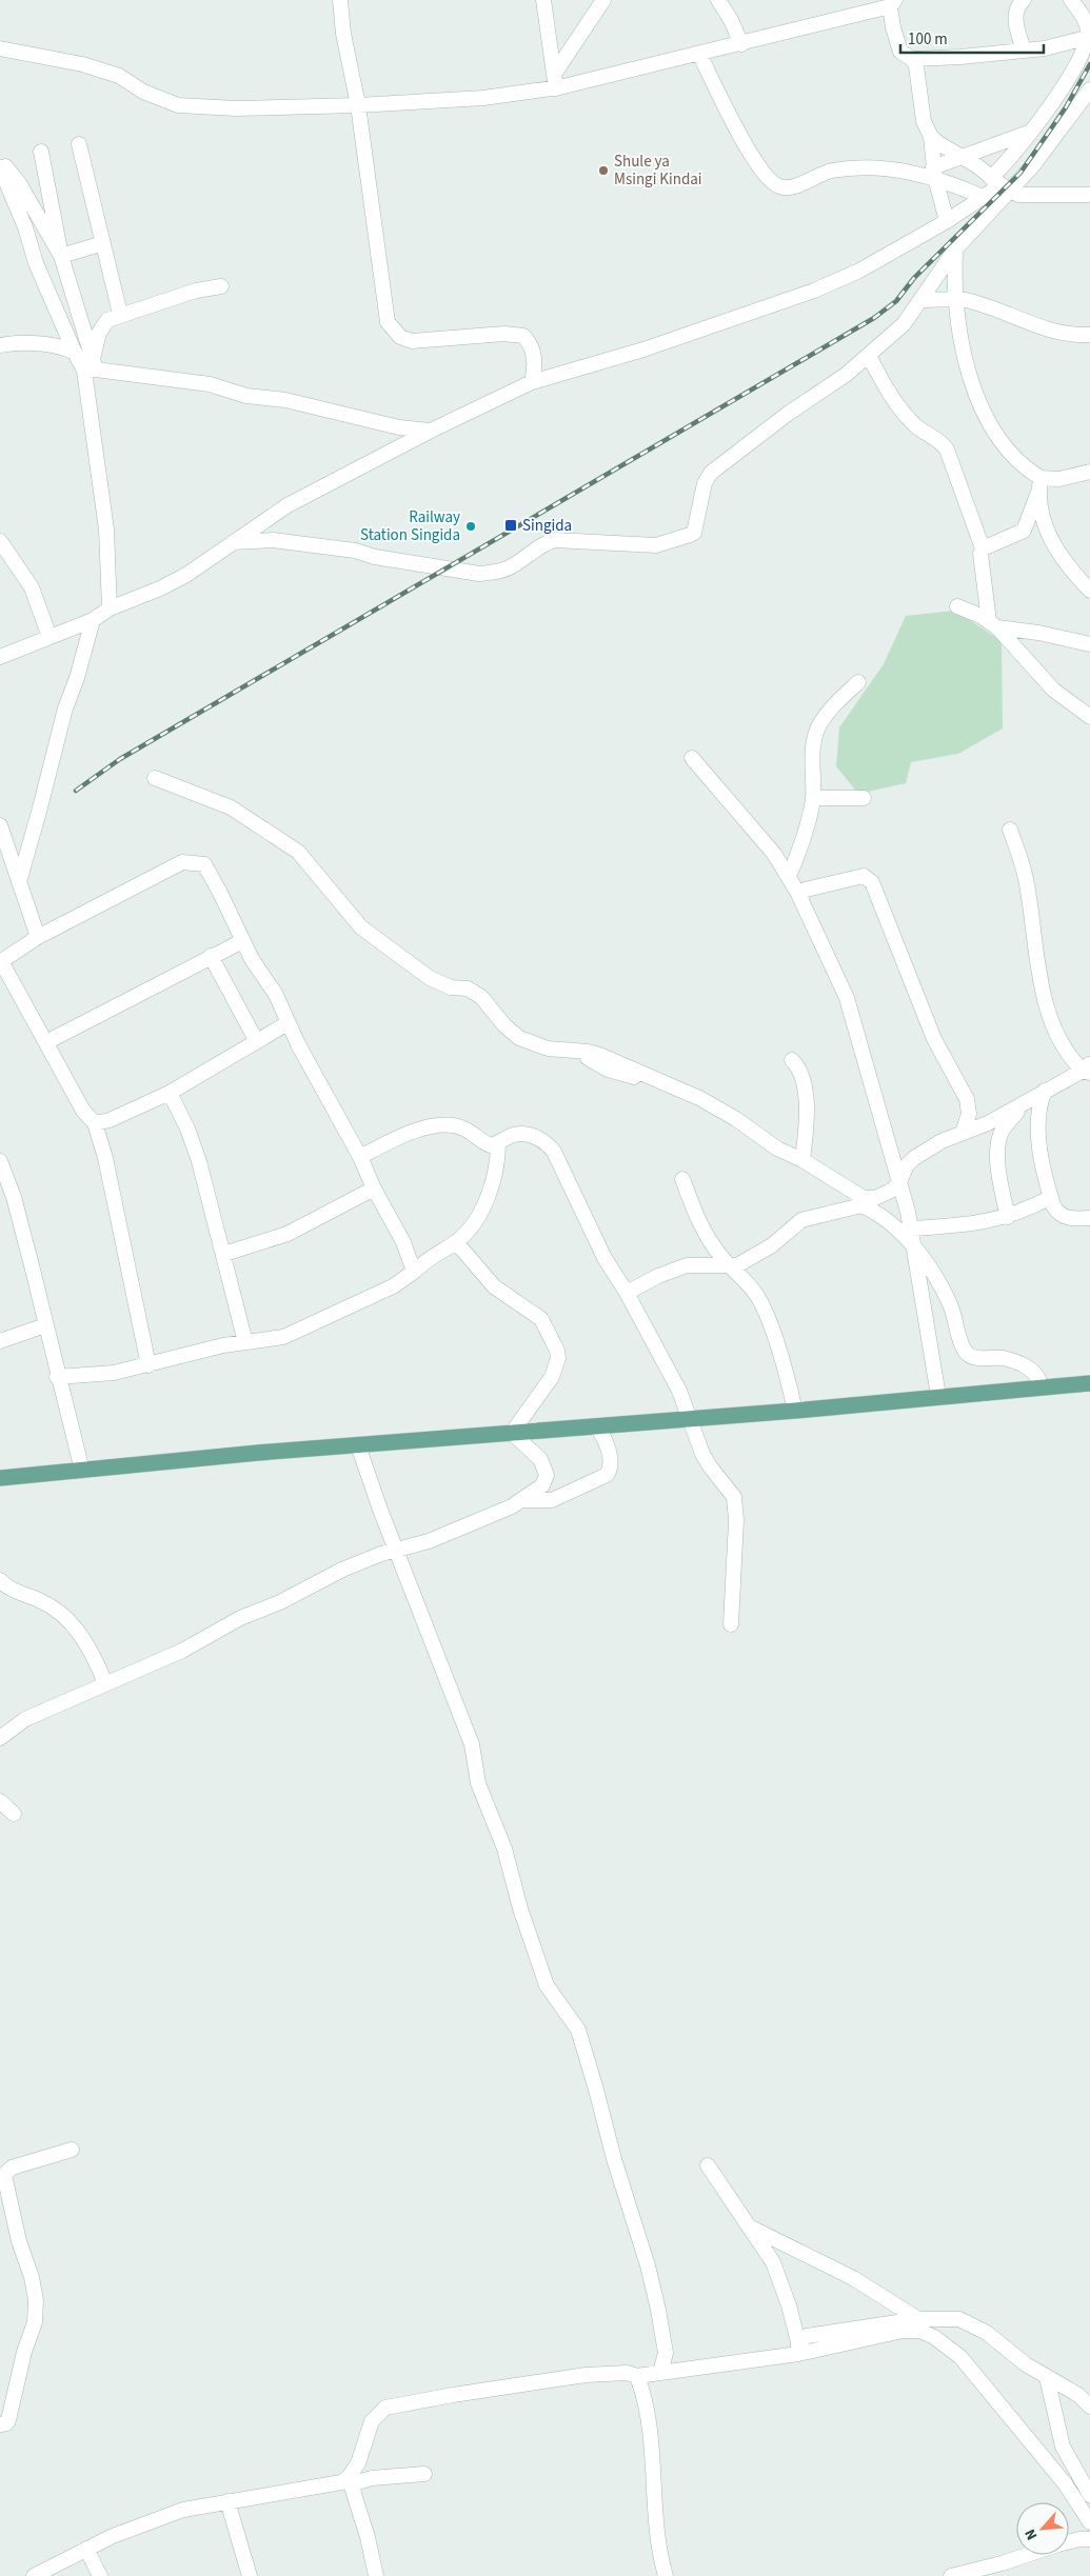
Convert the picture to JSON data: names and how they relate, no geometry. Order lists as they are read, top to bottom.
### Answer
{
  "places": {
    "other": ["Shule ya Msingi Kindai", "Railway Station Singida"],
    "transit": ["Singida"]
  },
  "scale_bar": "100 m",
  "north": "bottom left"
}
